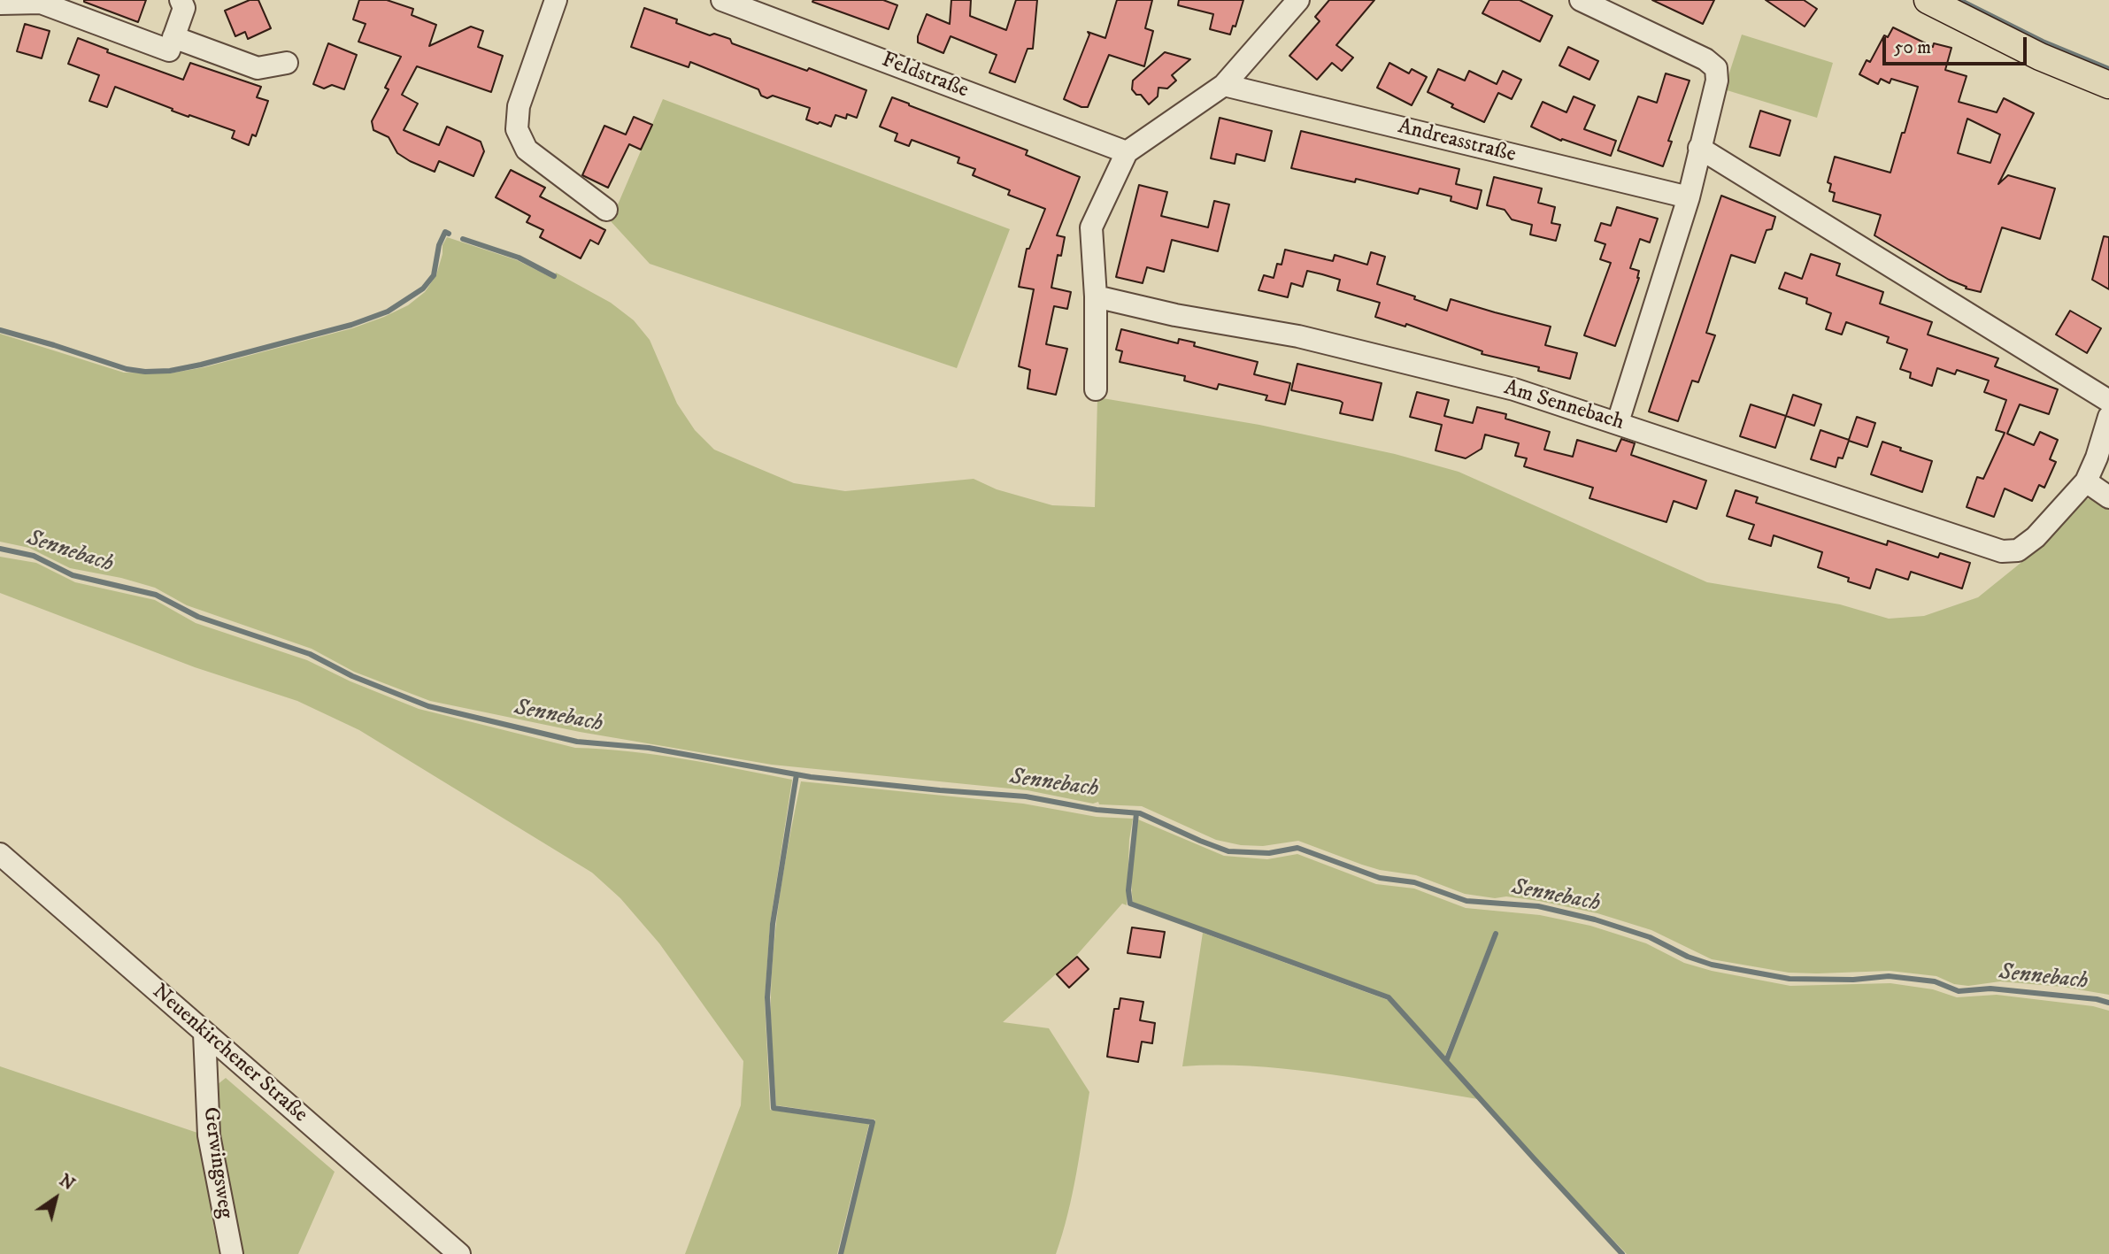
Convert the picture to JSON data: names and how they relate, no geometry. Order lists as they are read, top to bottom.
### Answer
{
  "streets": {
    "street": [
      "Feldstraße",
      "Andreasstraße",
      "Am Sennebach",
      "Neuenkirchener Straße",
      "Gerwingsweg"
    ]
  },
  "crossings": [
    ["Neuenkirchener Straße", "Gerwingsweg"]
  ],
  "water": ["Sennebach"],
  "scale_bar": "50 m",
  "north": "top right"
}
